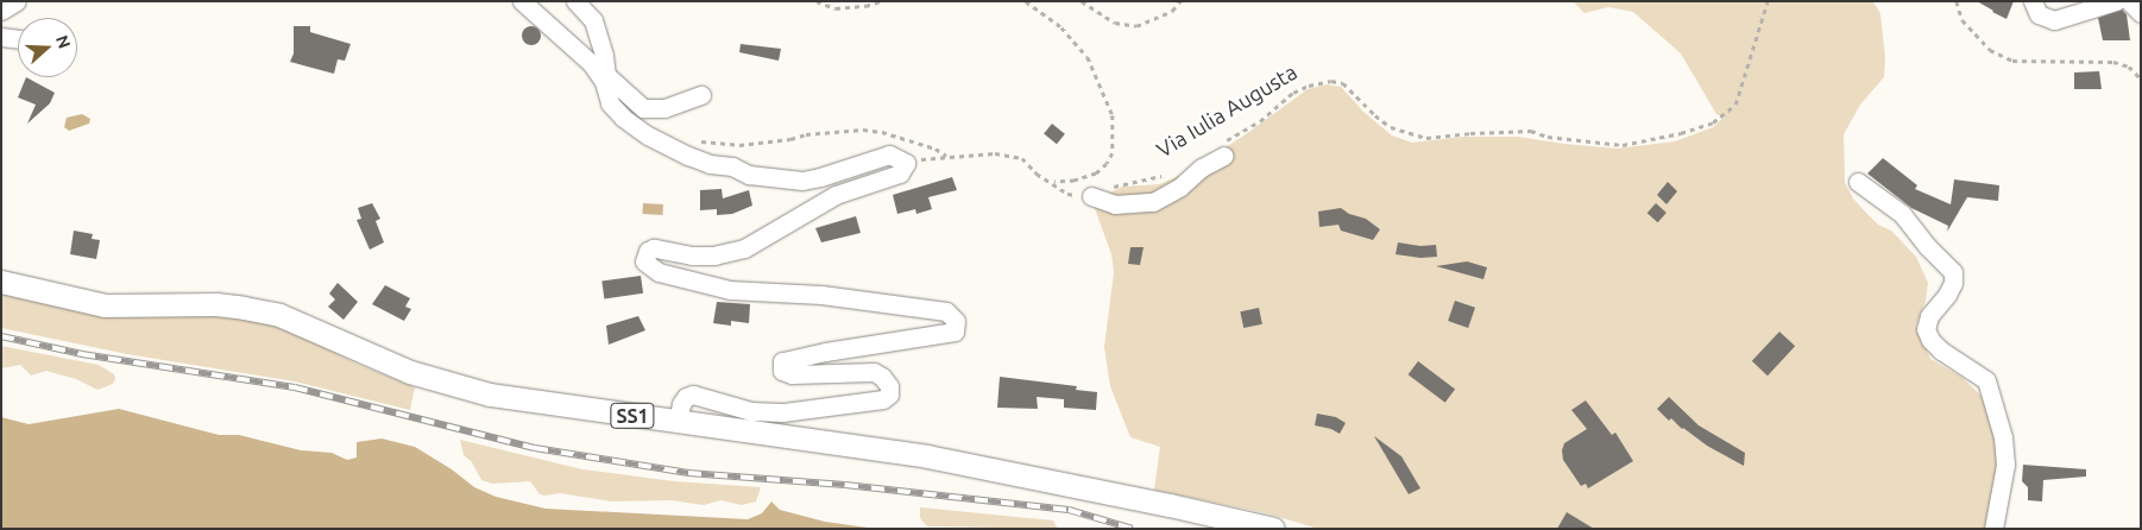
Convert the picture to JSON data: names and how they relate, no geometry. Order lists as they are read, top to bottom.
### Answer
{
  "streets": {
    "main road": ["SS1"],
    "path": ["Via Iulia Augusta"]
  },
  "north": "right"
}
